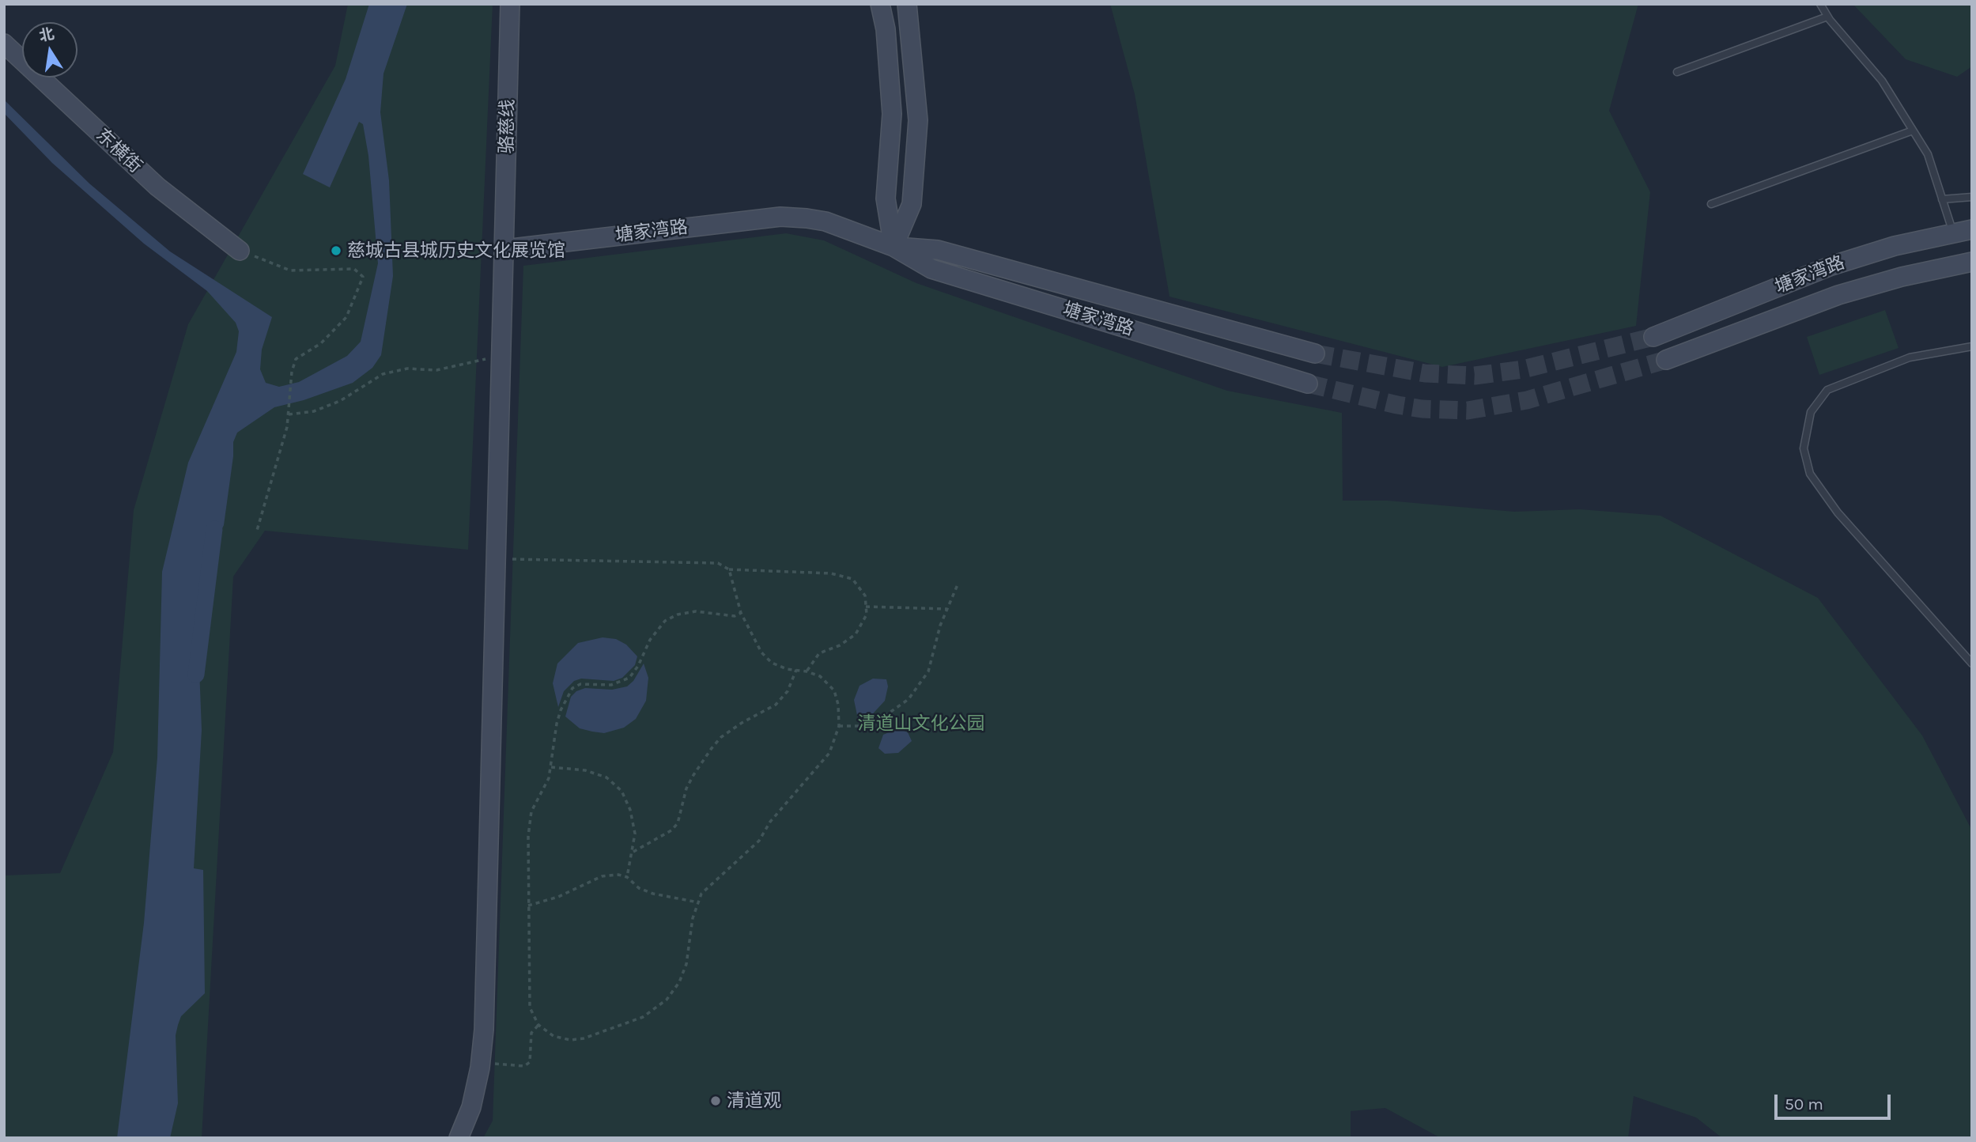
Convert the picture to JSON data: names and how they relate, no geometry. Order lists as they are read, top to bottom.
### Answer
{
  "streets": {
    "main road": ["骆慈线", "东横街", "塘家湾路"]
  },
  "crossings": [
    ["骆慈线", "塘家湾路"]
  ],
  "parks": ["清道山文化公园"],
  "places": ["慈城古县城历史文化展览馆", "清道观"],
  "scale_bar": "50 m",
  "north": "top"
}
